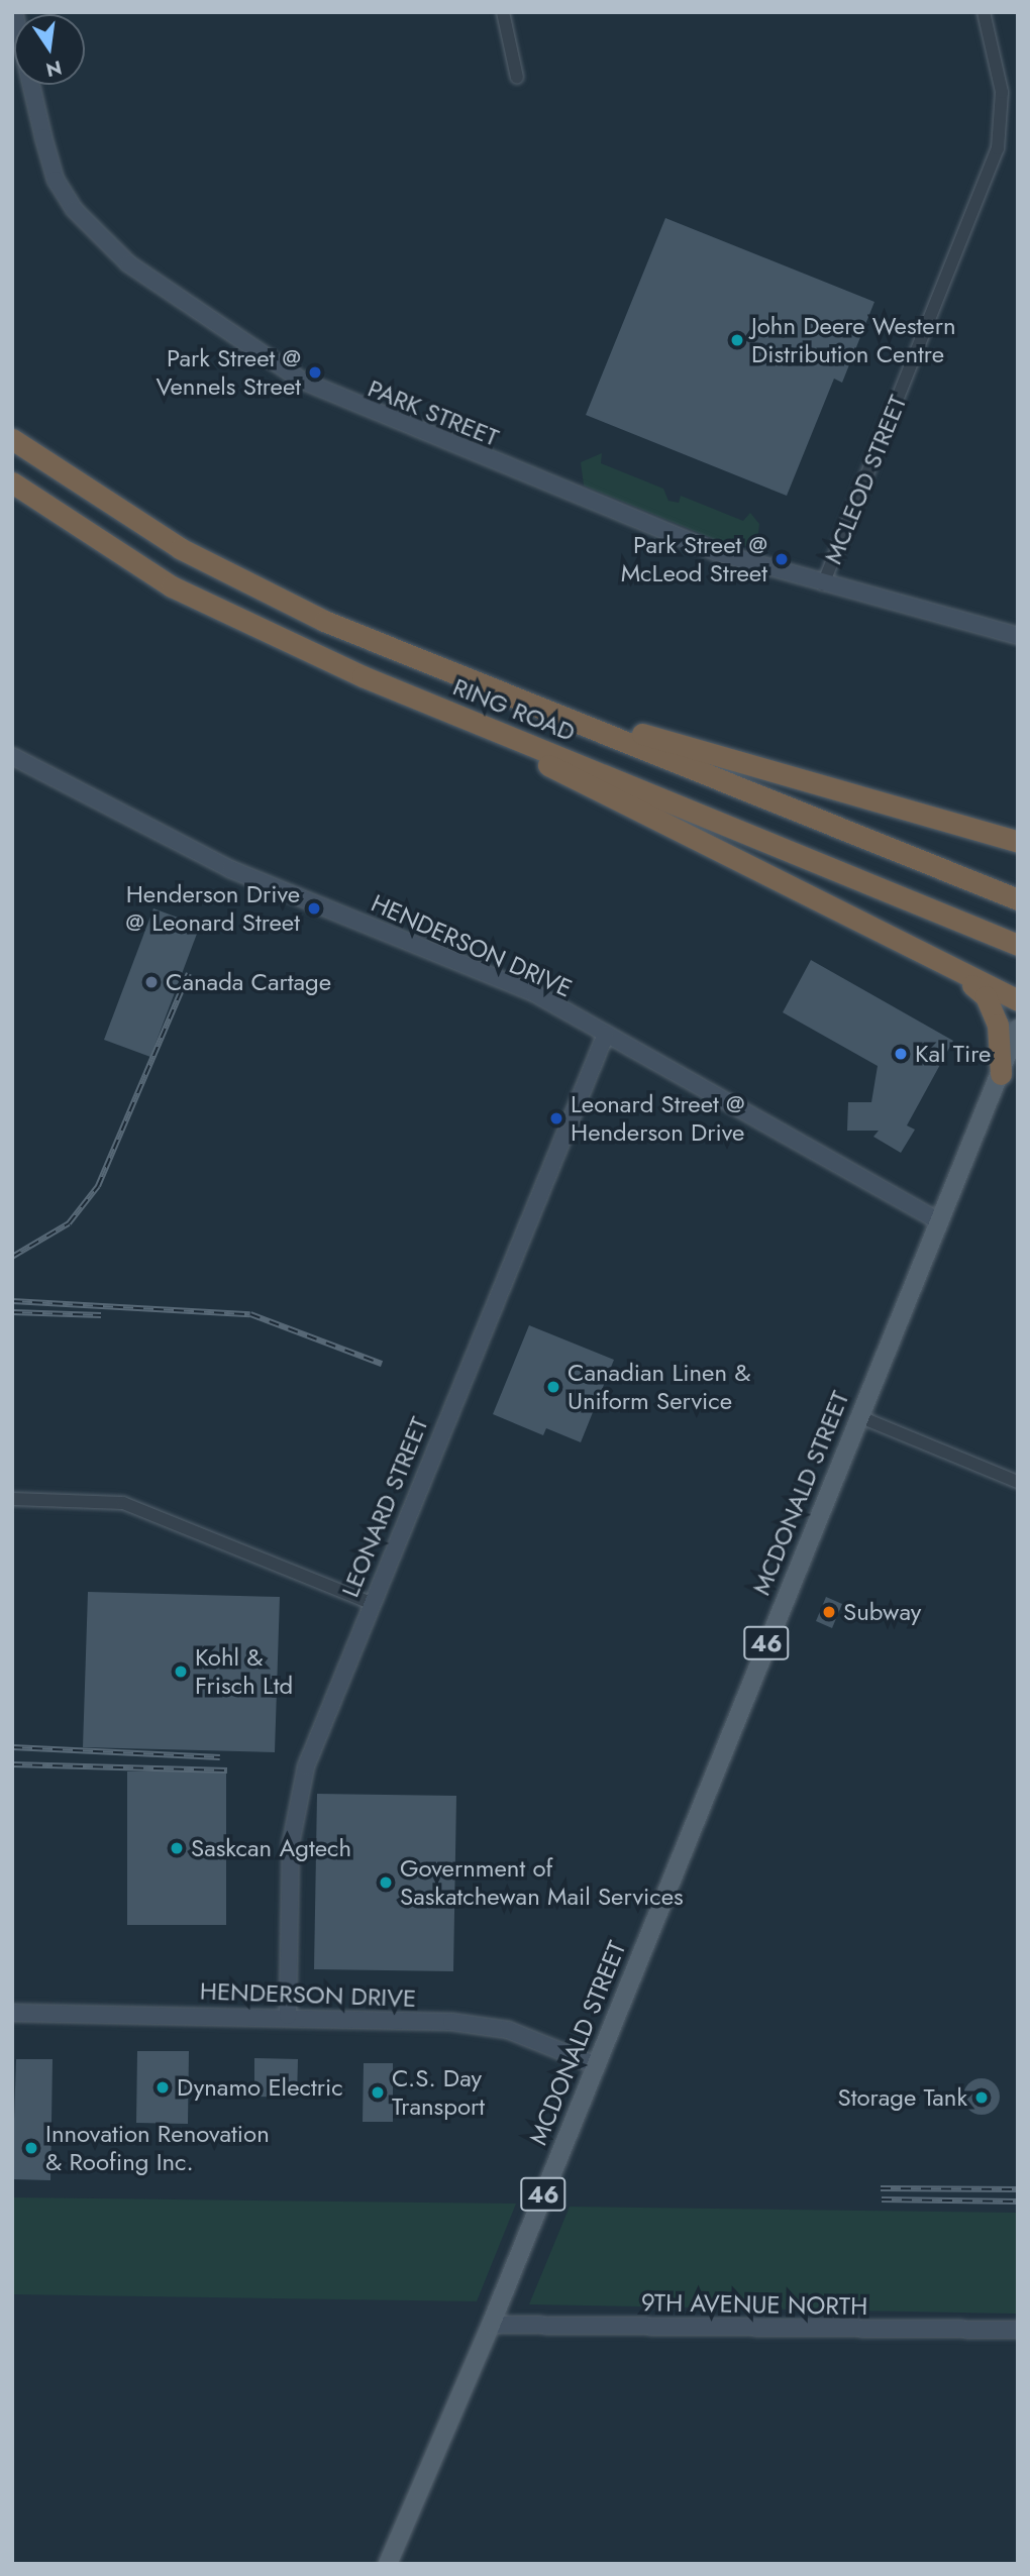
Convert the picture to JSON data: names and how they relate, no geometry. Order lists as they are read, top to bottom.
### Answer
{
  "streets": {
    "highway": ["RING ROAD"],
    "main road": ["MCDONALD STREET", "46"],
    "street": [
      "PARK STREET",
      "MCLEOD STREET",
      "HENDERSON DRIVE",
      "LEONARD STREET",
      "9TH AVENUE NORTH"
    ]
  },
  "crossings": [
    ["PARK STREET", "MCLEOD STREET"],
    ["HENDERSON DRIVE", "MCDONALD STREET"],
    ["HENDERSON DRIVE", "LEONARD STREET"],
    ["MCDONALD STREET", "9TH AVENUE NORTH"]
  ],
  "places": [
    "John Deere Western Distribution Centre",
    "Park Street @ Vennels Street",
    "Park Street @ McLeod Street",
    "Henderson Drive @ Leonard Street",
    "Canada Cartage",
    "Kal Tire",
    "Leonard Street @ Henderson Drive",
    "Canadian Linen & Uniform Service",
    "Subway",
    "Kohl & Frisch Ltd",
    "Saskcan Agtech",
    "Government of Saskatchewan Mail Services",
    "Dynamo Electric",
    "C.S. Day Transport",
    "Storage Tank",
    "Innovation Renovation & Roofing Inc."
  ],
  "north": "bottom"
}
